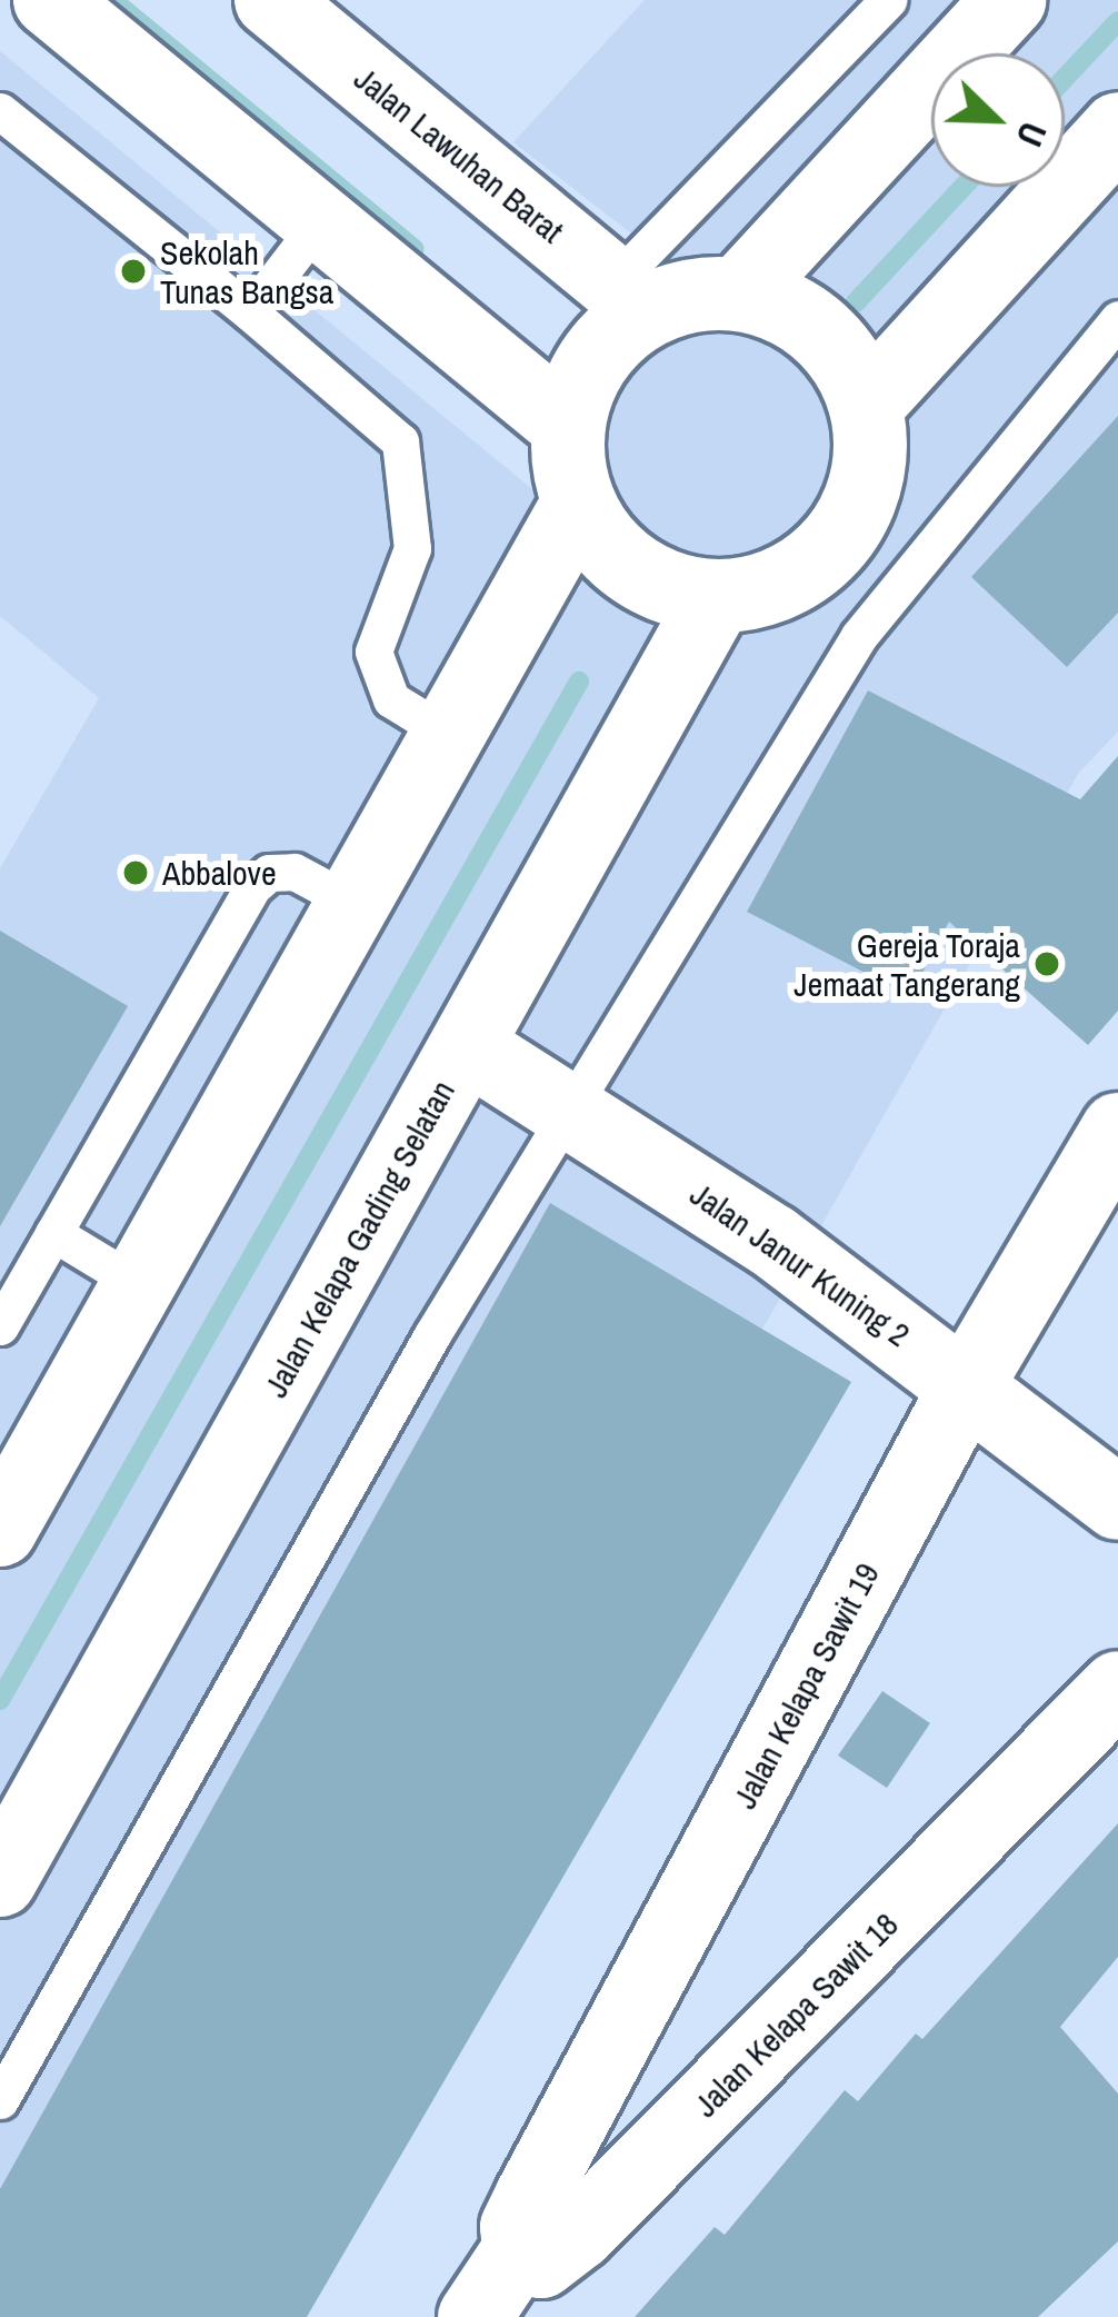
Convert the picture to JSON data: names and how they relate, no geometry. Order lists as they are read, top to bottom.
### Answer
{
  "streets": {
    "street": [
      "Jalan Lawuhan Barat",
      "Jalan Kelapa Gading Selatan",
      "Jalan Janur Kuning 2",
      "Jalan Kelapa Sawit 19",
      "Jalan Kelapa Sawit 18"
    ]
  },
  "crossings": [
    ["Jalan Lawuhan Barat", "Jalan Kelapa Gading Selatan"],
    ["Jalan Kelapa Gading Selatan", "Jalan Janur Kuning 2"],
    ["Jalan Janur Kuning 2", "Jalan Kelapa Sawit 19"],
    ["Jalan Kelapa Sawit 19", "Jalan Kelapa Sawit 18"]
  ],
  "places": ["Sekolah Tunas Bangsa", "Abbalove", "Gereja Toraja Jemaat Tangerang"],
  "north": "bottom right"
}
